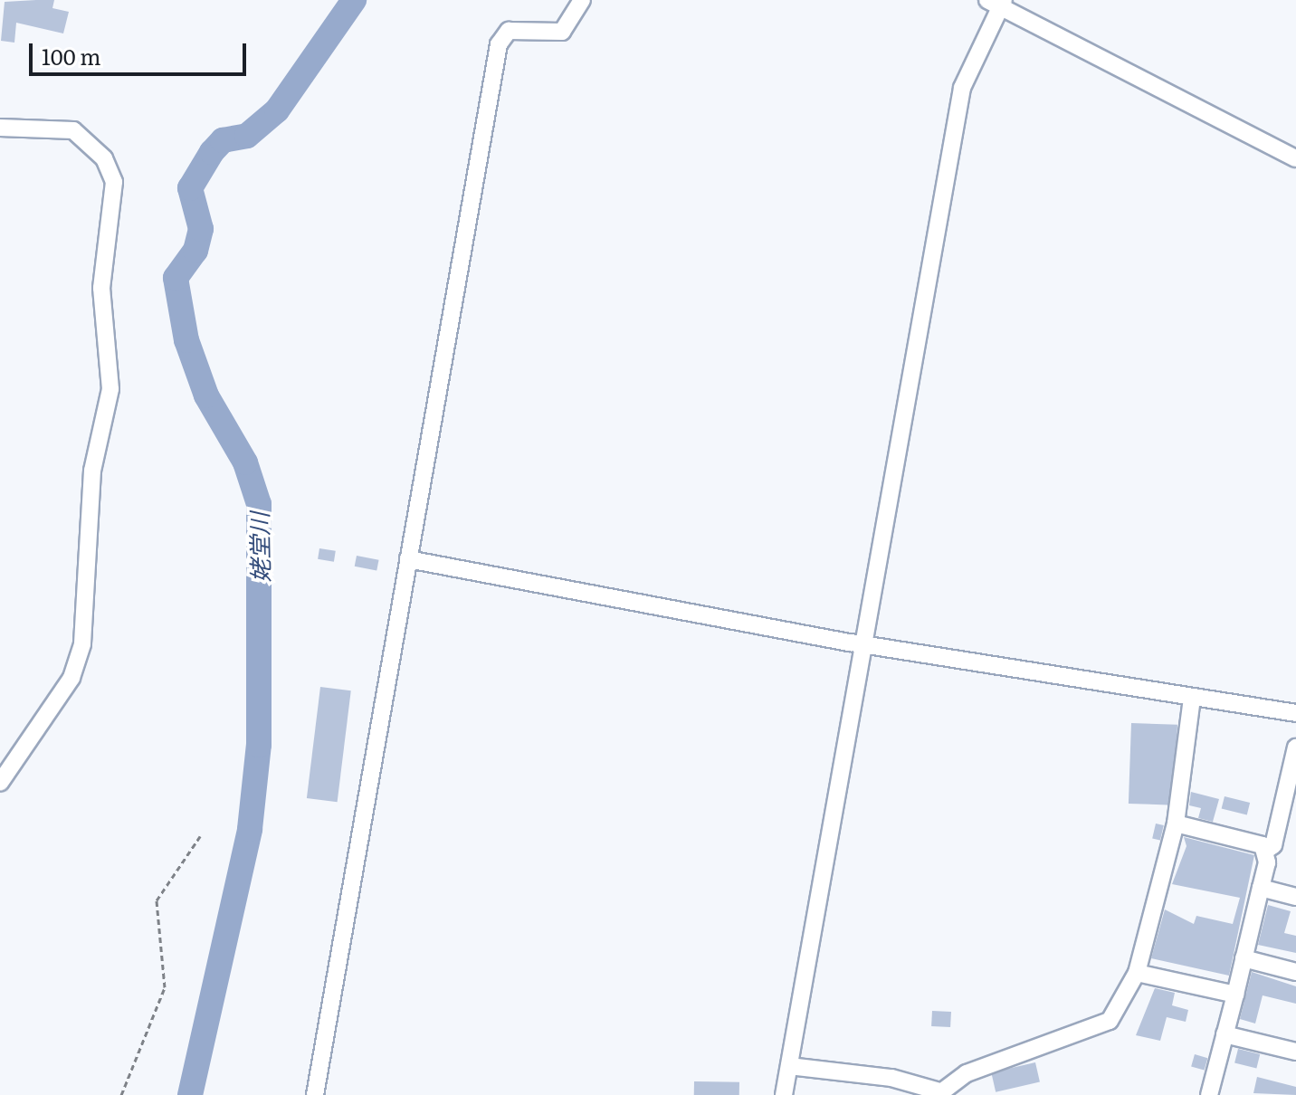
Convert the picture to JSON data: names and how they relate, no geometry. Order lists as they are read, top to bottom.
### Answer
{
  "water": ["姥堂川"],
  "scale_bar": "100 m"
}
